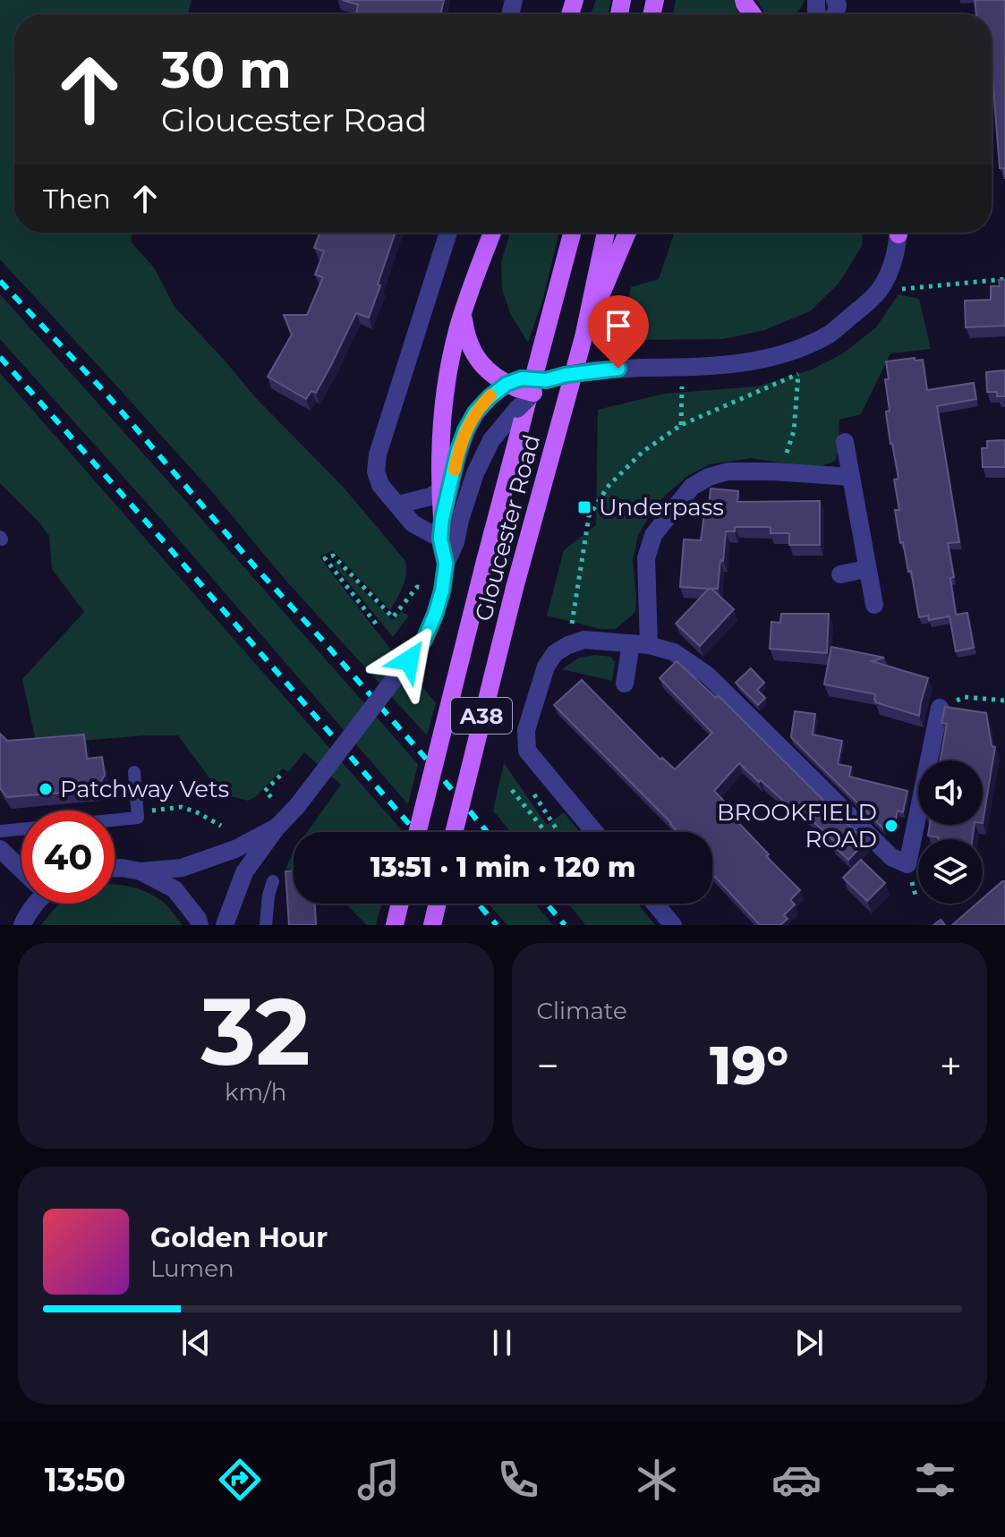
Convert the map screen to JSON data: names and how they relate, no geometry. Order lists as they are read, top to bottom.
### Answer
{
  "streets": {
    "main road": ["Gloucester Road", "A38"]
  },
  "places": {
    "transit": ["Underpass"],
    "other": ["Patchway Vets", "BROOKFIELD ROAD"]
  },
  "page": {
    "turn": ["30 m", "Gloucester Road"],
    "then": "Then",
    "limit": "40",
    "trip": "13:51 · 1 min · 120 m",
    "tile": [
      ["32", "km/h"],
      "Climate"
    ],
    "heat": ["−", "19°", "+"],
    "song": ["Golden Hour", "Lumen"],
    "tabs": "13:50"
  }
}
